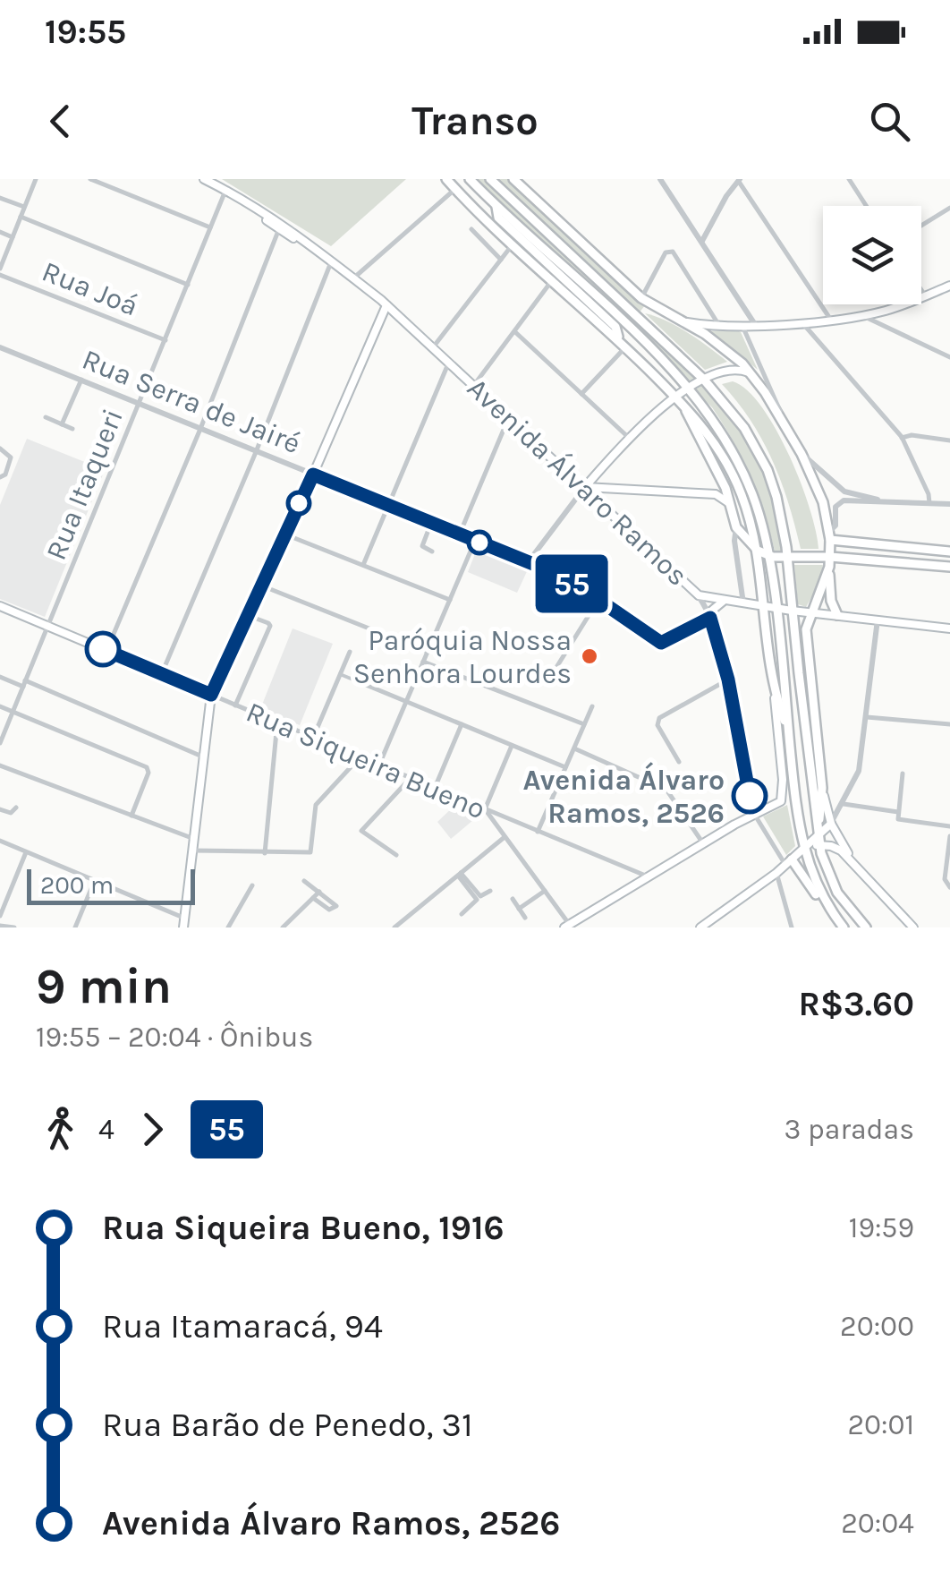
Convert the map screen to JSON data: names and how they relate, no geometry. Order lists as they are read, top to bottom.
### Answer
{
  "streets": {
    "main road": ["Avenida Álvaro Ramos", "Rua Siqueira Bueno"],
    "street": ["Rua Joá", "Rua Serra de Jairé", "Rua Itaqueri"]
  },
  "crossings": [
    ["Rua Joá", "Rua Itaqueri"],
    ["Rua Serra de Jairé", "Rua Itaqueri"],
    ["Avenida Álvaro Ramos", "Rua Itaqueri"],
    ["Rua Itaqueri", "Rua Siqueira Bueno"]
  ],
  "places": ["Paróquia Nossa Senhora Lourdes", "Avenida Álvaro Ramos, 2526"],
  "lines": ["bus line 55"],
  "scale_bar": "200 m",
  "page": {
    "status": "19:55",
    "header": "Transo",
    "on_map": "55",
    "scale": "200 m",
    "heading": ["9 min", "19:55 – 20:04 · Ônibus", "R$3.60"],
    "legs": ["4", "55", "3 paradas"],
    "list": [
      {
        "name": "Rua Siqueira Bueno, 1916",
        "value": "19:59"
      },
      {
        "name": "Rua Itamaracá, 94",
        "value": "20:00"
      },
      {
        "name": "Rua Barão de Penedo, 31",
        "value": "20:01"
      },
      {
        "name": "Avenida Álvaro Ramos, 2526",
        "value": "20:04"
      }
    ]
  }
}
